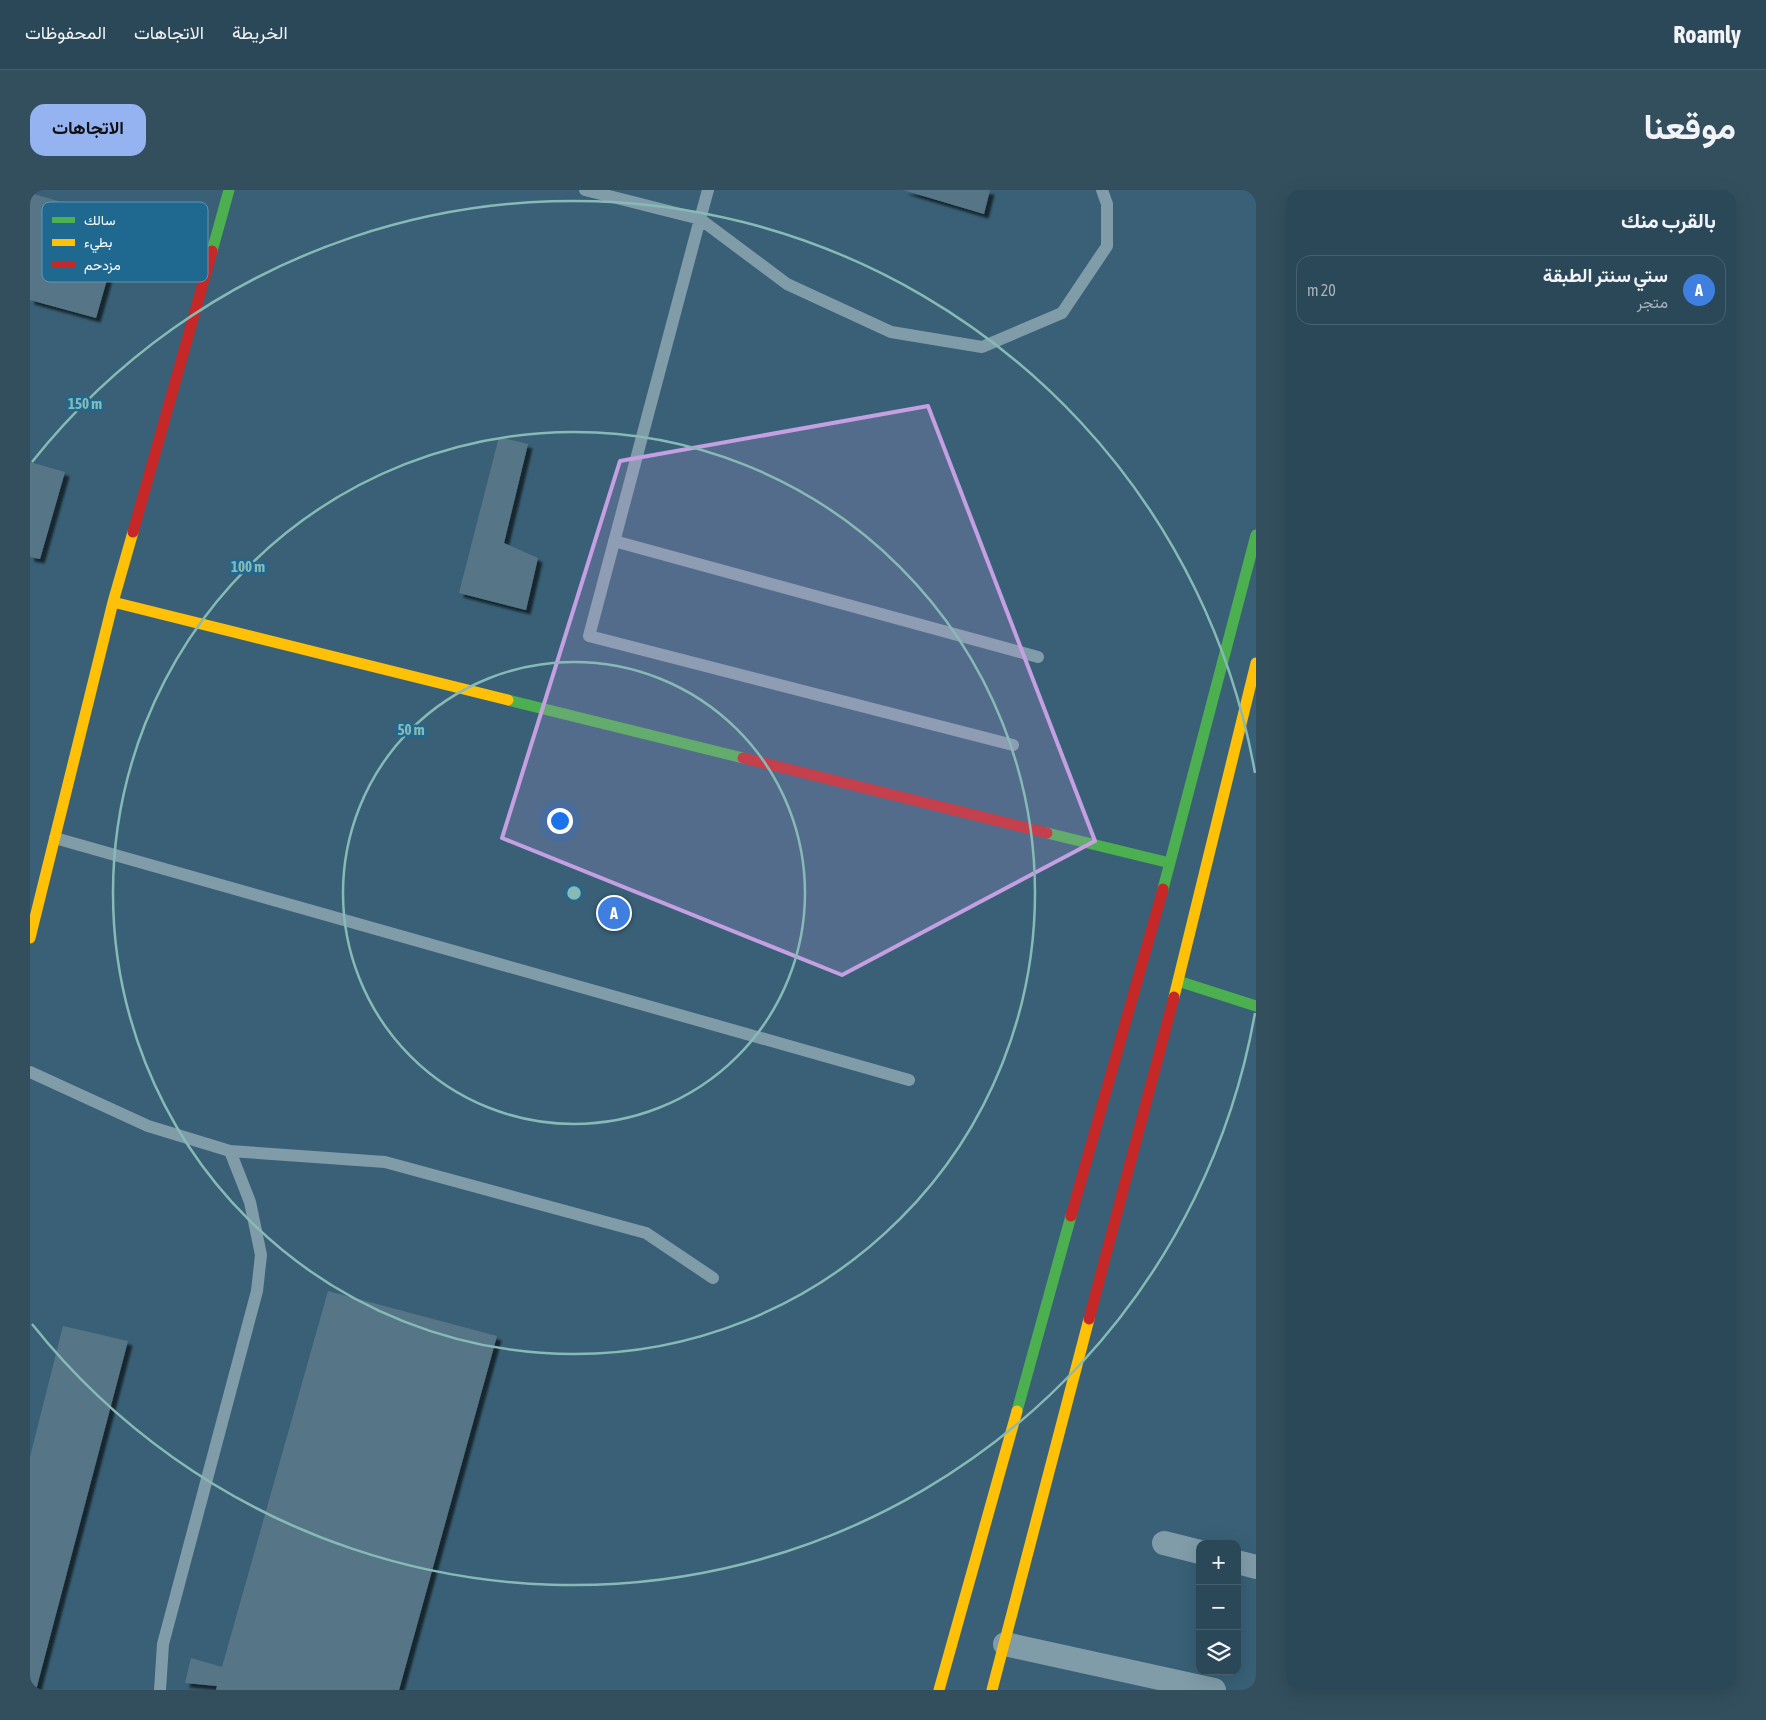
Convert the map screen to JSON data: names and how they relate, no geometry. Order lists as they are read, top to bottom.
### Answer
{
  "legend": ["سالك", "بطيء", "مزدحم"],
  "page": {
    "header": "Roamly",
    "nav": ["الخريطة", "الاتجاهات", "المحفوظات"],
    "title": "موقعنا",
    "buttons": "الاتجاهات",
    "heading": "بالقرب منك",
    "list": [
      {
        "mark": "A",
        "name": "ستي سنتر الطبقة",
        "note": "متجر",
        "value": "20 m"
      }
    ],
    "pins": "A",
    "map_buttons": ["+", "−"]
  },
  "rings": ["150 m", "100 m", "50 m"]
}
